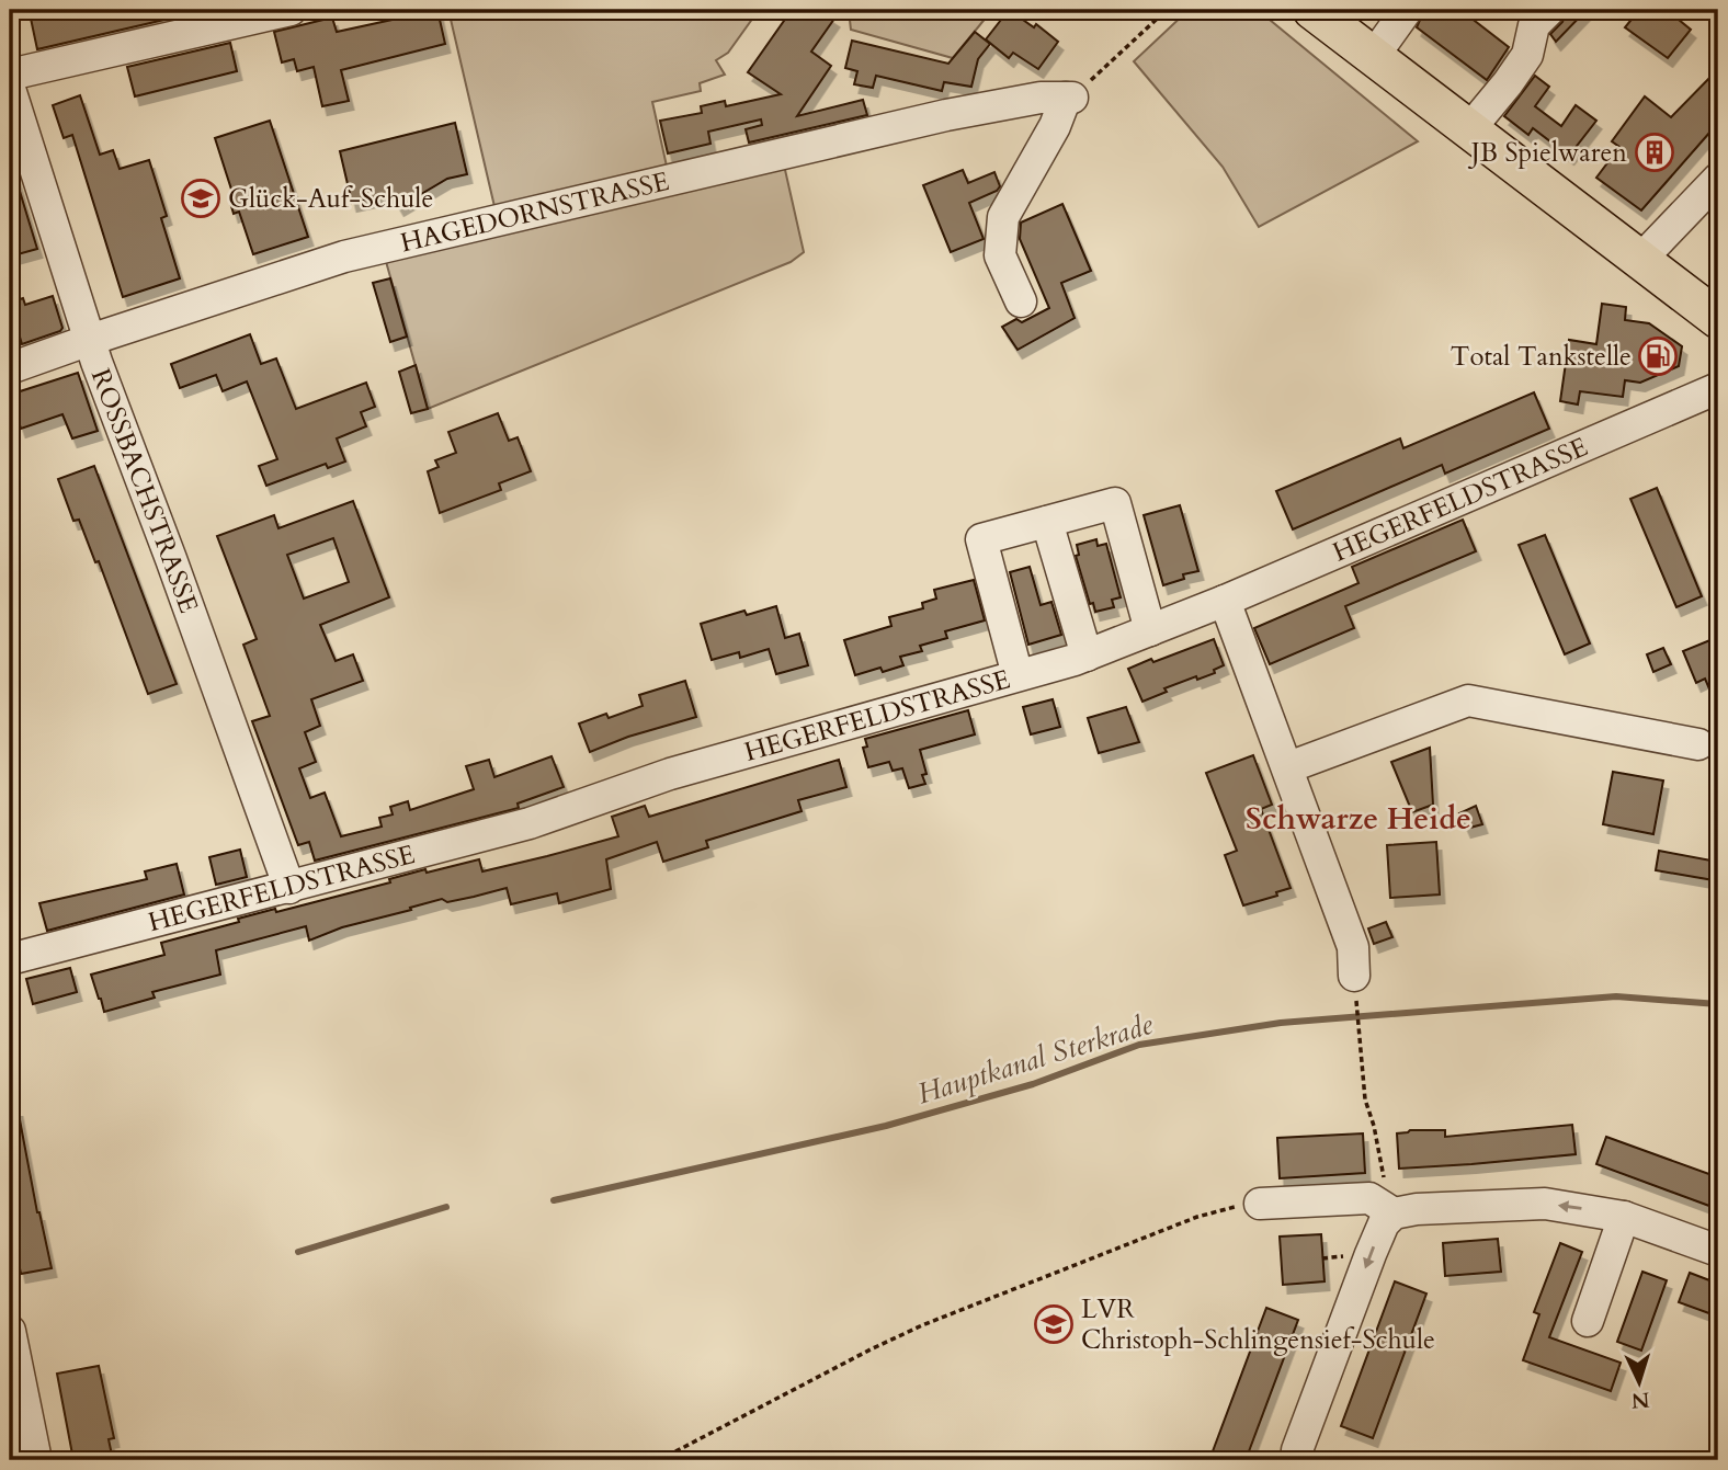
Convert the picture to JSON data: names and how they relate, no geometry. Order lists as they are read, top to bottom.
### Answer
{
  "streets": {
    "street": ["HAGEDORNSTRASSE", "ROSSBACHSTRASSE", "HEGERFELDSTRASSE"]
  },
  "crossings": [
    ["HAGEDORNSTRASSE", "ROSSBACHSTRASSE"],
    ["ROSSBACHSTRASSE", "HEGERFELDSTRASSE"]
  ],
  "districts": ["Schwarze Heide"],
  "water": ["Hauptkanal Sterkrade"],
  "places": {
    "building": ["JB Spielwaren"],
    "school or university": ["Glück-Auf-Schule", "LVR Christoph-Schlingensief-Schule"],
    "fuel station": ["Total Tankstelle"]
  },
  "north": "bottom"
}
